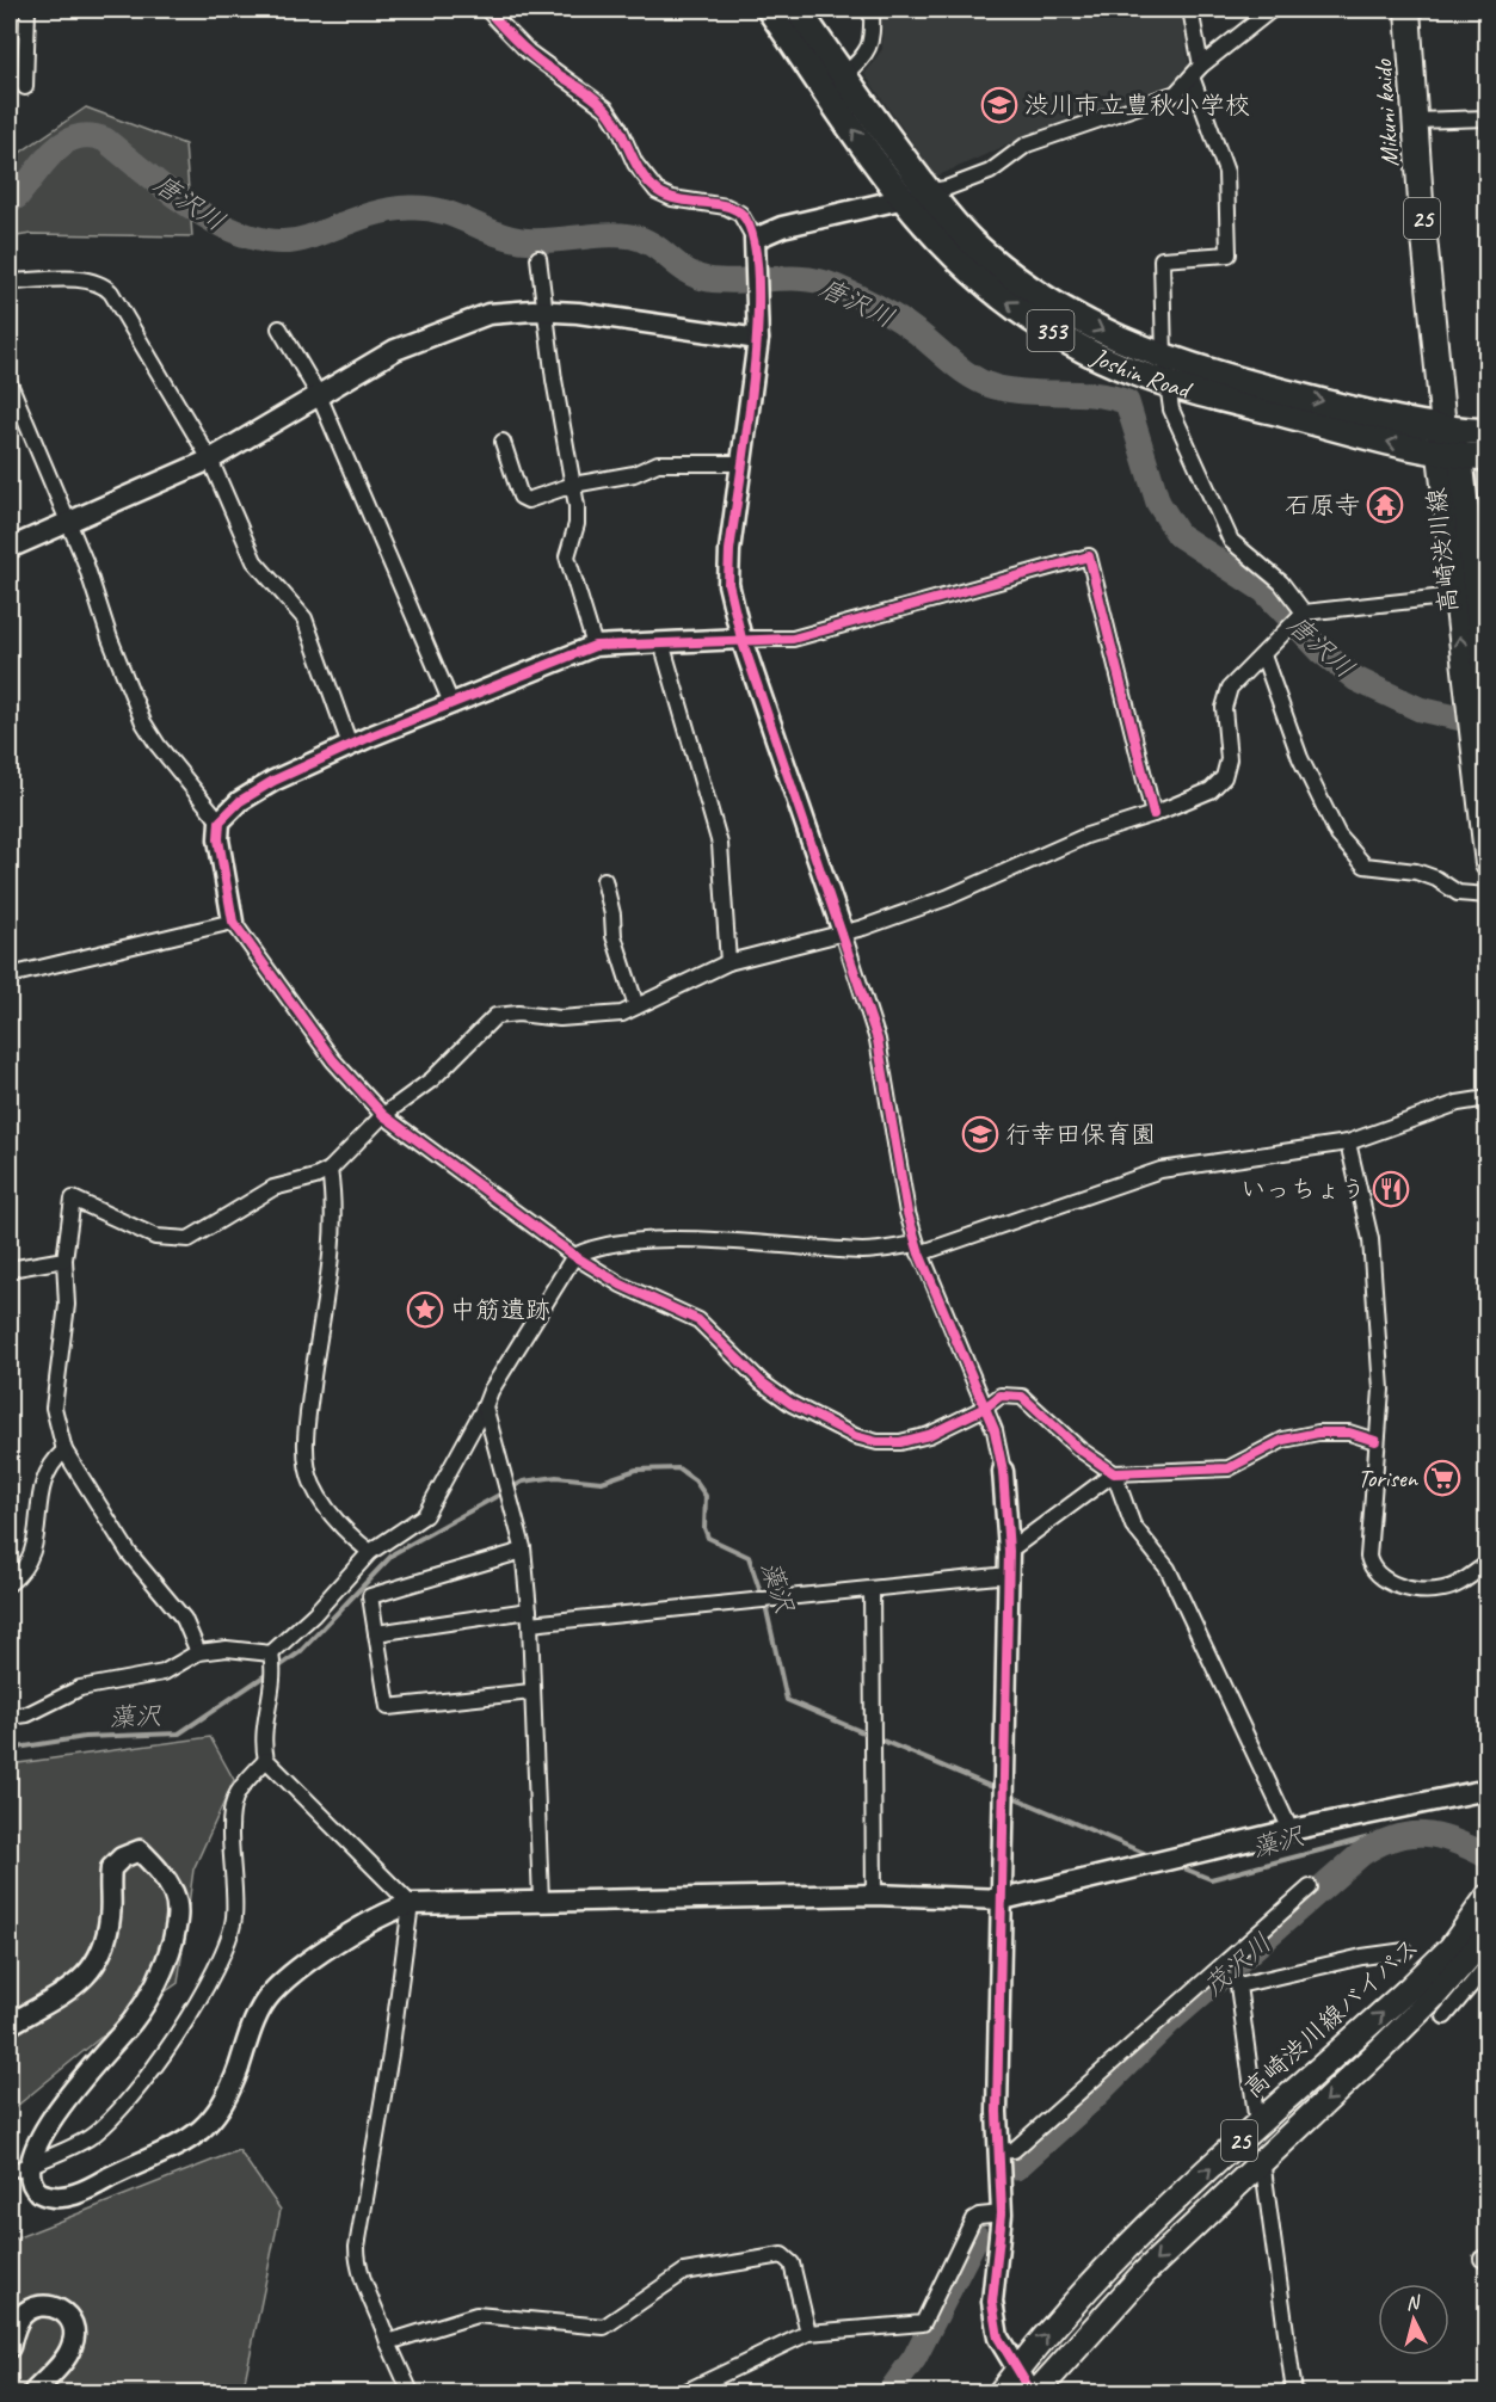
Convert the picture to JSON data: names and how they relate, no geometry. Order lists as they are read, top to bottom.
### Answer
{
  "streets": {
    "highway": ["353", "Joshin Road"],
    "main road": [
      "Mikuni kaido",
      "25",
      "高崎渋川線",
      "高崎渋川線バイパス"
    ]
  },
  "crossings": [
    ["Mikuni kaido", "Joshin Road"],
    ["Mikuni kaido", "高崎渋川線"],
    ["25", "高崎渋川線"],
    ["Joshin Road", "高崎渋川線"]
  ],
  "water": ["唐沢川", "藻沢", "茂沢川"],
  "places": {
    "school or university": ["渋川市立豊秋小学校", "行幸田保育園"],
    "temple": ["石原寺"],
    "restaurant": ["いっちょう"],
    "place": ["中筋遺跡"],
    "supermarket": ["Torisen"]
  },
  "north": "top"
}
